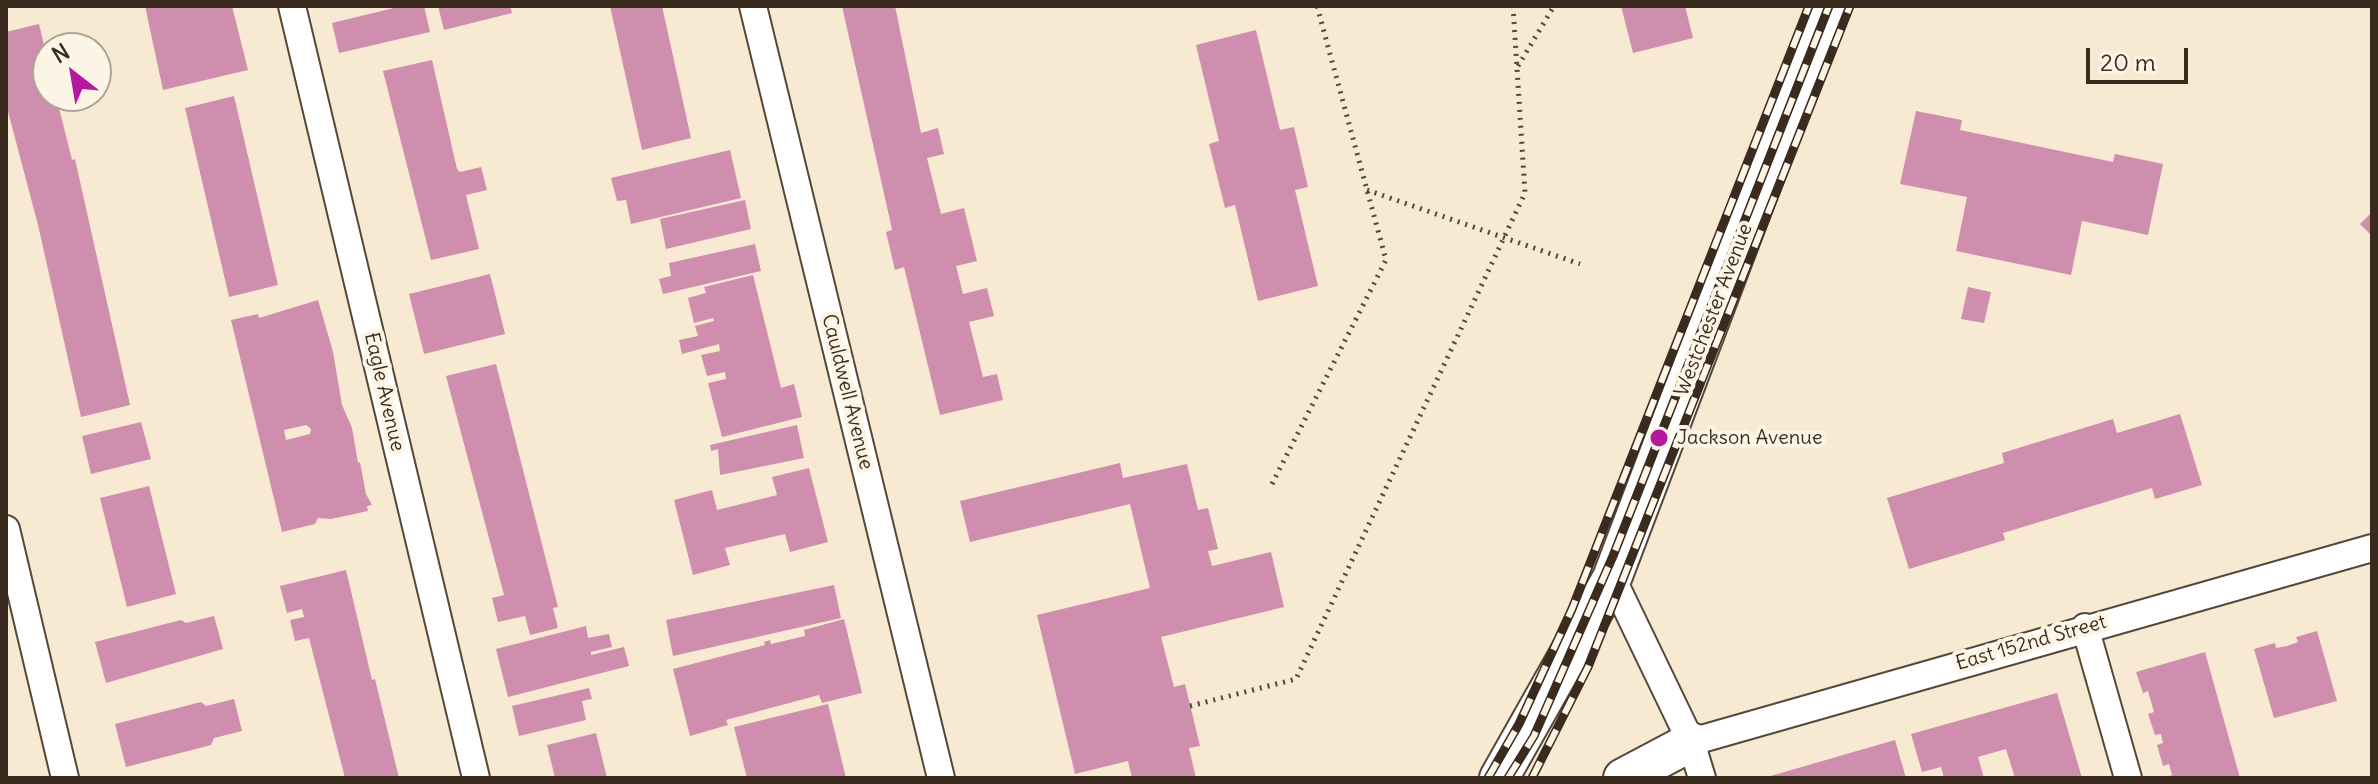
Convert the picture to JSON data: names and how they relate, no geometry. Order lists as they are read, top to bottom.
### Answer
{
  "streets": {
    "main road": ["Westchester Avenue"],
    "street": ["Eagle Avenue", "Cauldwell Avenue", "East 152nd Street"]
  },
  "places": ["Jackson Avenue"],
  "scale_bar": "20 m",
  "north": "top left"
}
